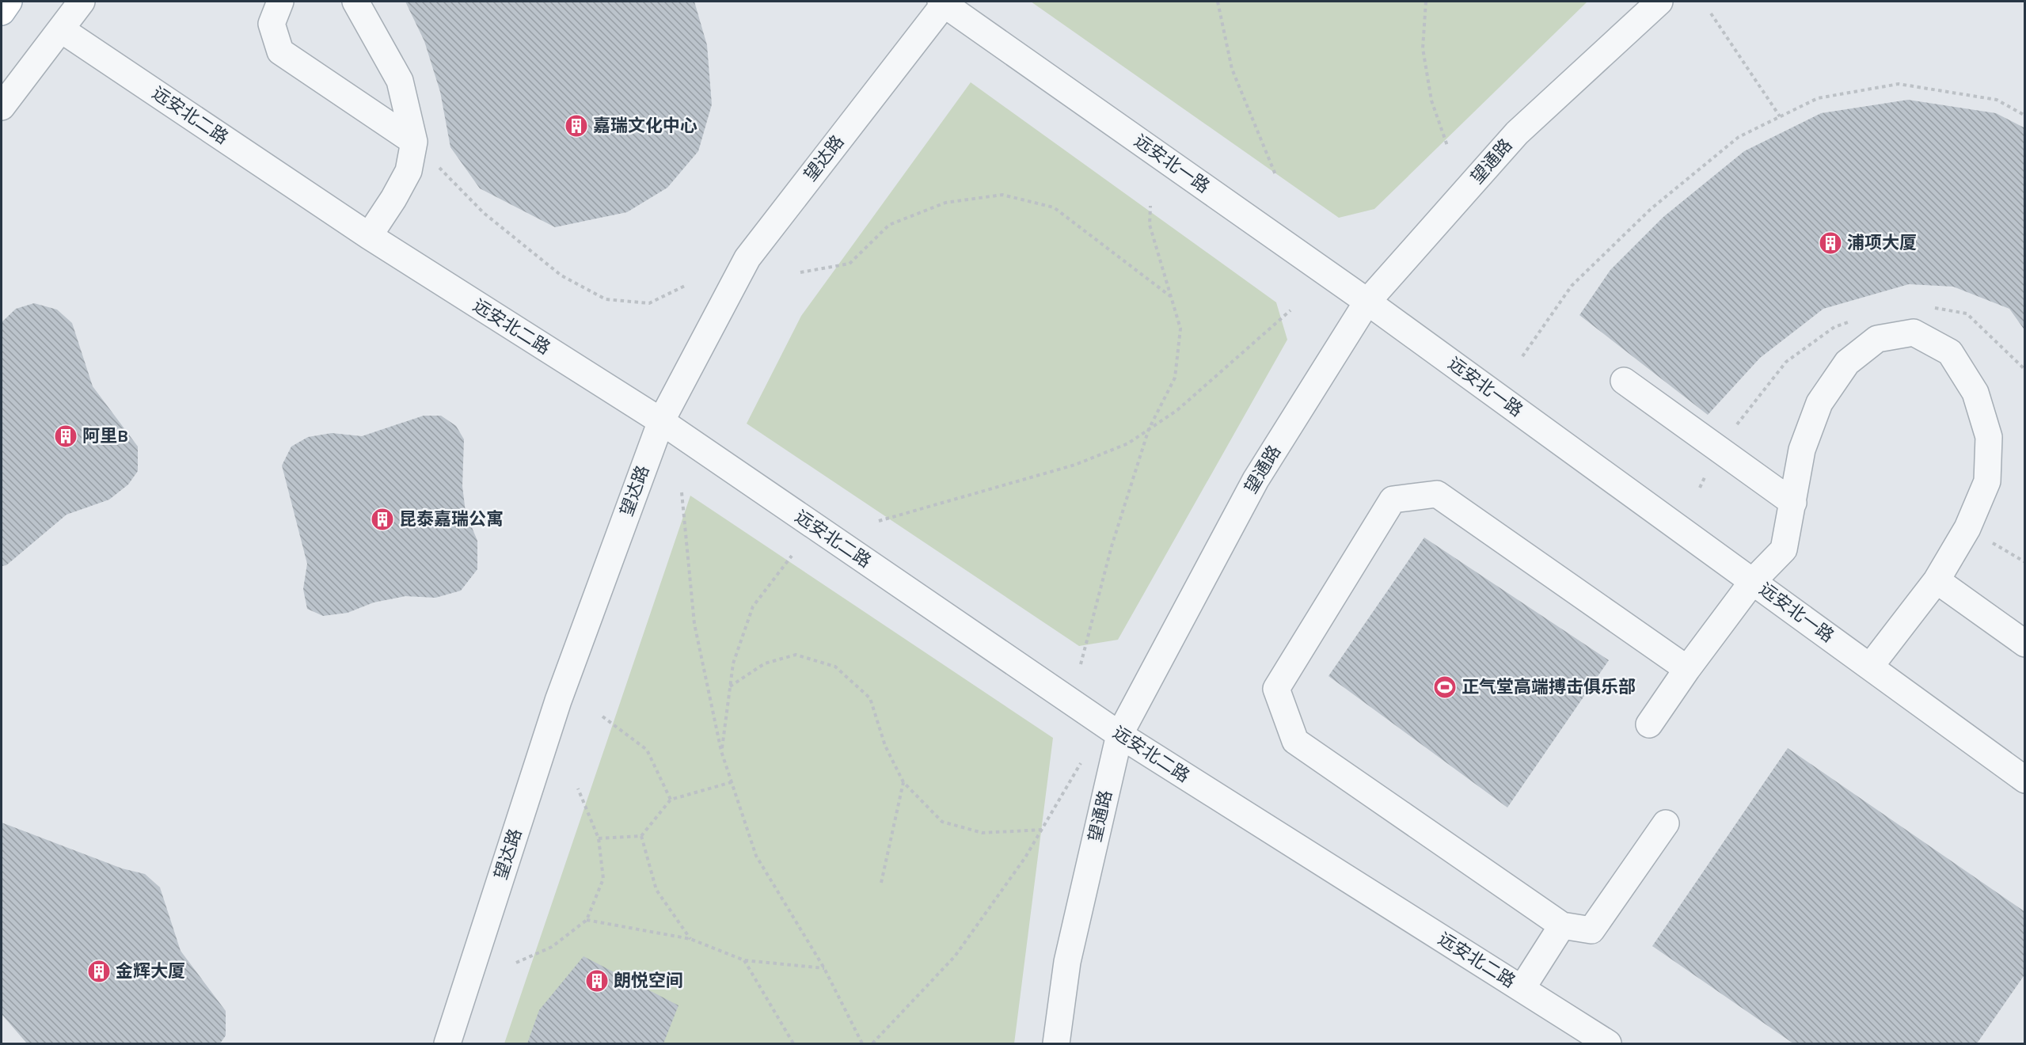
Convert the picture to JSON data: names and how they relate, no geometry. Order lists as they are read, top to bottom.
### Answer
{
  "streets": {
    "street": [
      "远安北二路",
      "望达路",
      "望通路",
      "远安北一路"
    ]
  },
  "crossings": [
    ["远安北二路", "望达路"],
    ["远安北二路", "望通路"],
    ["望达路", "远安北一路"],
    ["望通路", "远安北一路"]
  ],
  "places": {
    "building": [
      "嘉瑞文化中心",
      "浦项大厦",
      "阿里B",
      "昆泰嘉瑞公寓",
      "金辉大厦",
      "朗悦空间"
    ],
    "sports": ["正气堂高端搏击俱乐部"]
  }
}
